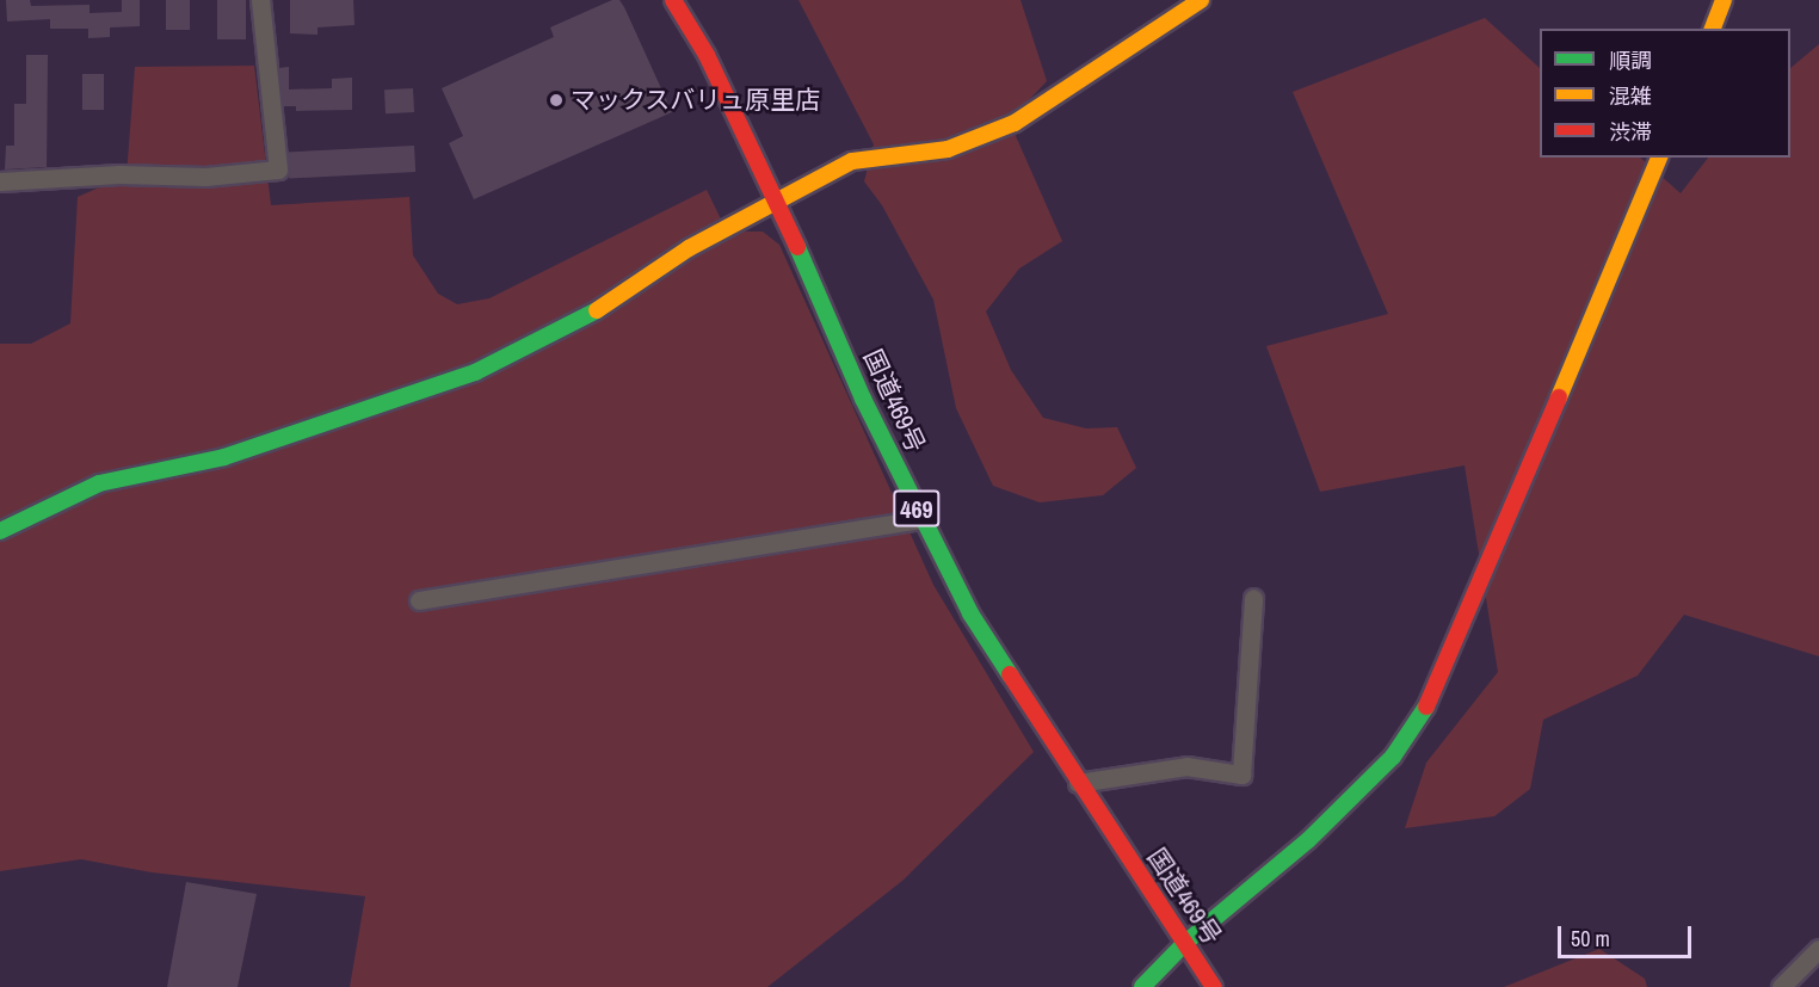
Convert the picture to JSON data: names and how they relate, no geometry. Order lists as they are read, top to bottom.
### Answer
{
  "streets": {
    "main road": ["国道469号", "469"]
  },
  "places": ["マックスバリュ原里店"],
  "legend": ["順調", "混雑", "渋滞"],
  "scale_bar": "50 m"
}
